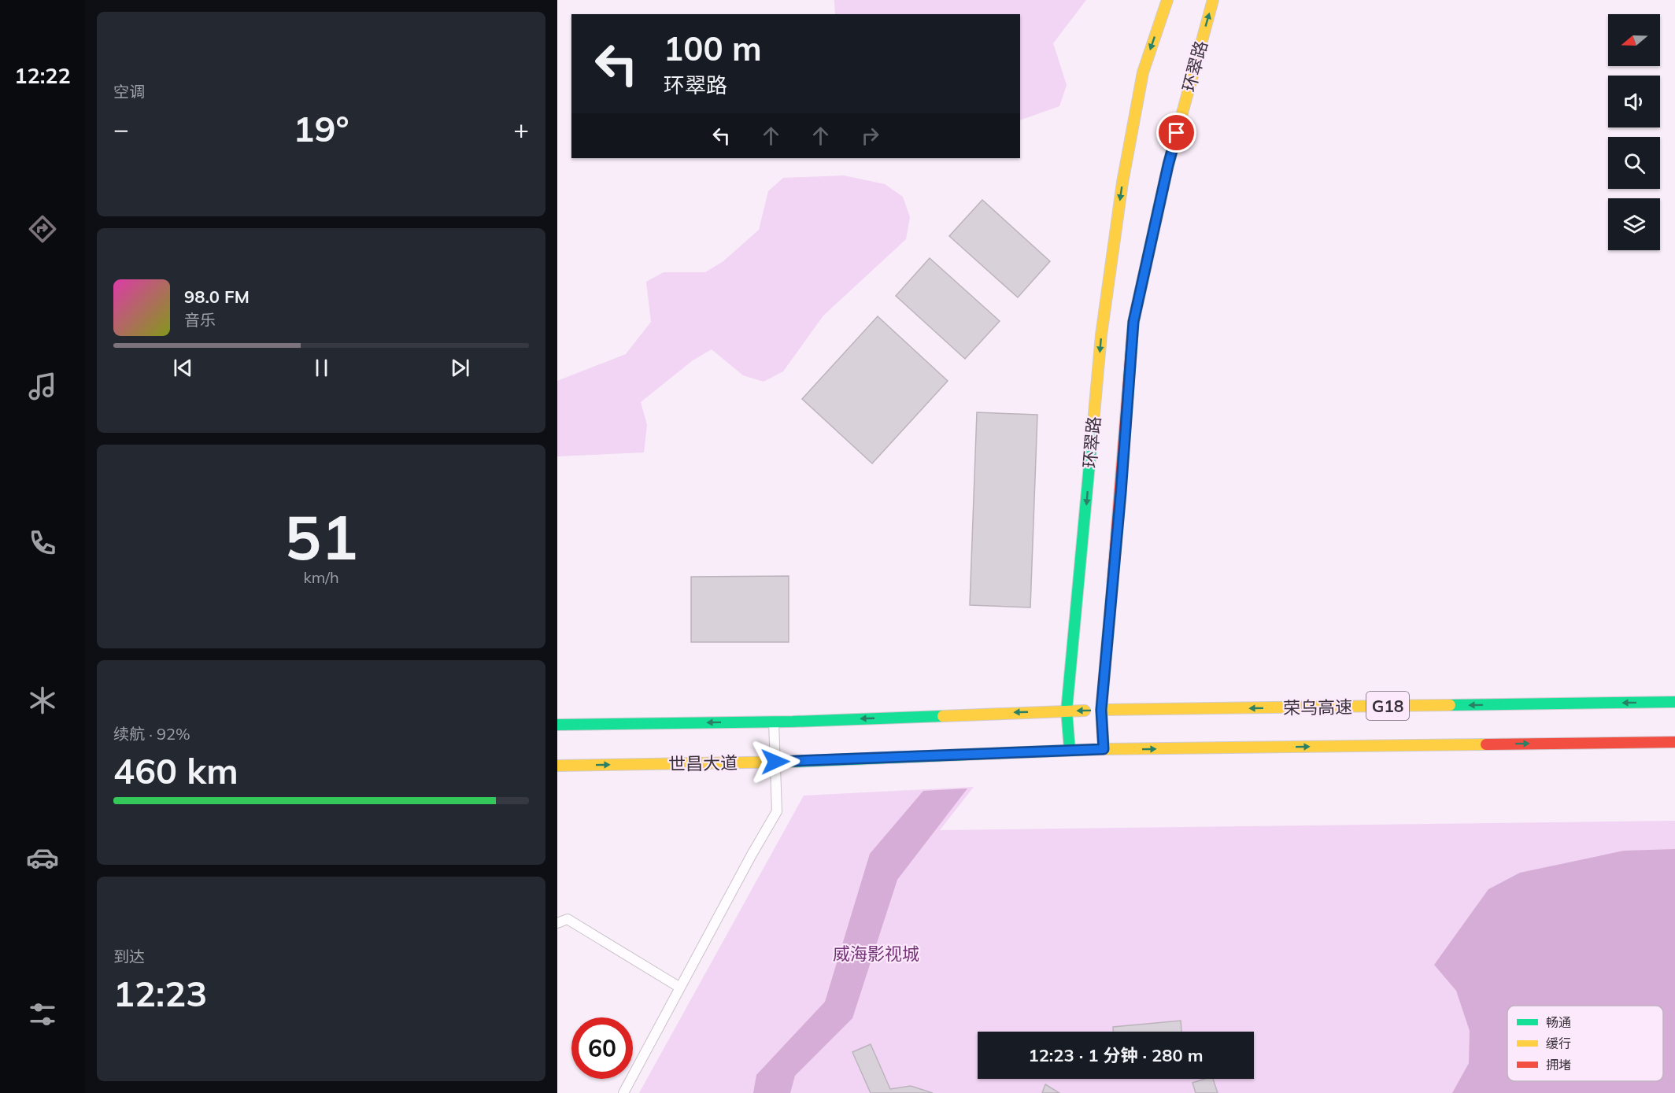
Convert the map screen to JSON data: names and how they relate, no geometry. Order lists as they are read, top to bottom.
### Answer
{
  "streets": {
    "main road": [
      "环翠路",
      "G18",
      "荣乌高速",
      "世昌大道"
    ]
  },
  "crossings": [
    ["环翠路", "G18"],
    ["环翠路", "荣乌高速"],
    ["环翠路", "世昌大道"],
    ["G18", "世昌大道"]
  ],
  "parks": ["威海影视城"],
  "legend": ["畅通", "缓行", "拥堵"],
  "north": "left",
  "page": {
    "tabs": "12:22",
    "tile": [
      "空调",
      ["51", "km/h"],
      ["续航 · 92%", "460 km"],
      ["到达", "12:23"]
    ],
    "turn": ["100 m", "环翠路"],
    "heat": ["−", "19°", "+"],
    "song": ["98.0 FM", "音乐"],
    "limit": "60",
    "trip": "12:23 · 1 分钟 · 280 m"
  }
}
